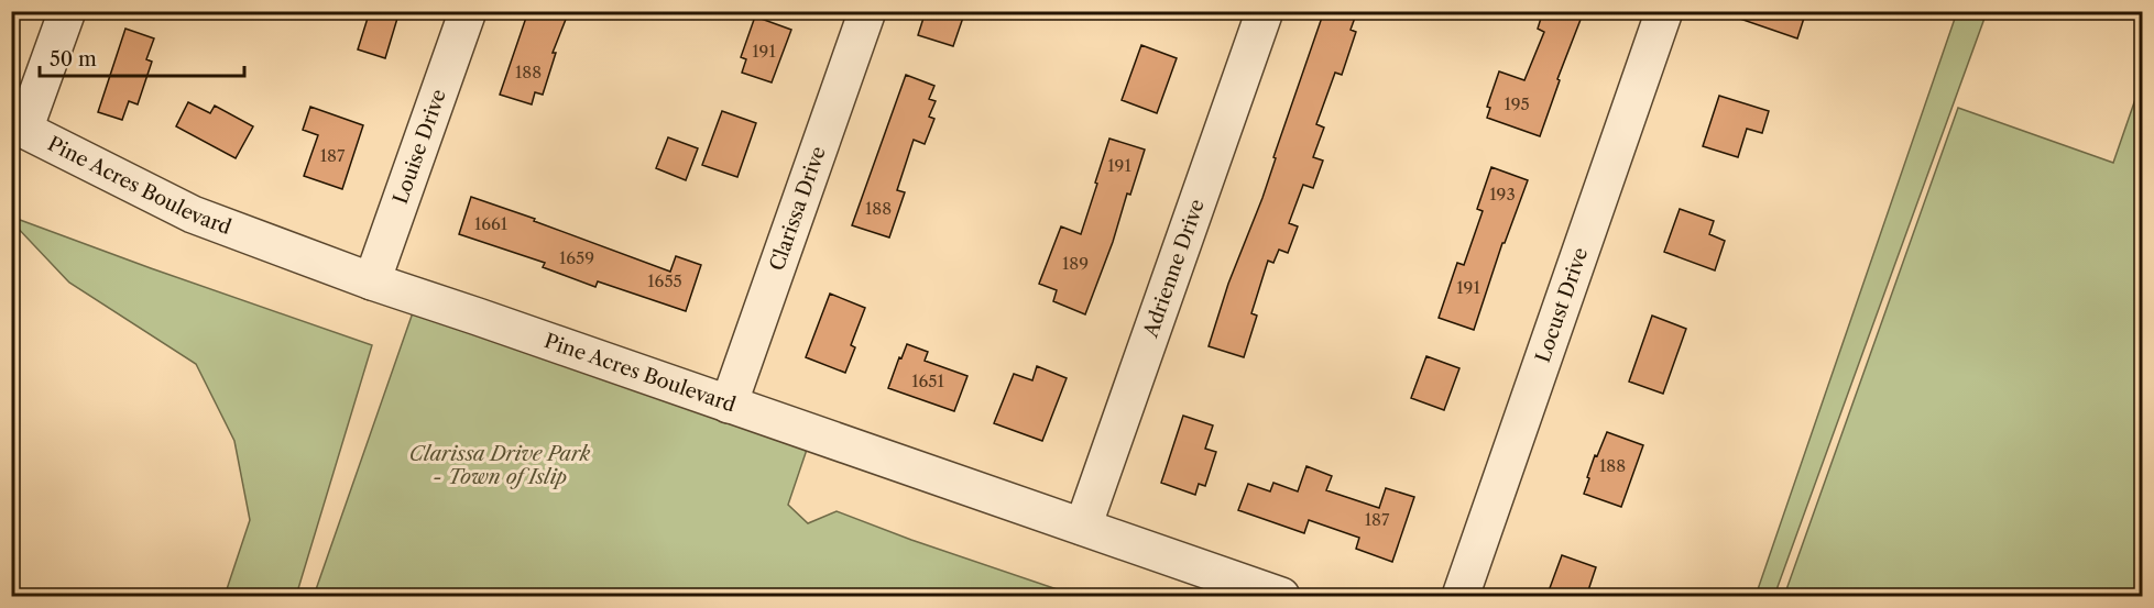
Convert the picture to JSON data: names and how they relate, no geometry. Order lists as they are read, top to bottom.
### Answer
{
  "streets": {
    "street": [
      "Louise Drive",
      "Pine Acres Boulevard",
      "Clarissa Drive",
      "Adrienne Drive",
      "Locust Drive"
    ]
  },
  "crossings": [
    ["Louise Drive", "Pine Acres Boulevard"],
    ["Pine Acres Boulevard", "Clarissa Drive"],
    ["Pine Acres Boulevard", "Adrienne Drive"]
  ],
  "parks": ["Clarissa Drive Park - Town of Islip"],
  "house_numbers": [
    "191",
    "188",
    "195",
    "187",
    "191",
    "193",
    "188",
    "1661",
    "1659",
    "189",
    "1655",
    "191",
    "1651",
    "188",
    "187"
  ],
  "scale_bar": "50 m"
}
